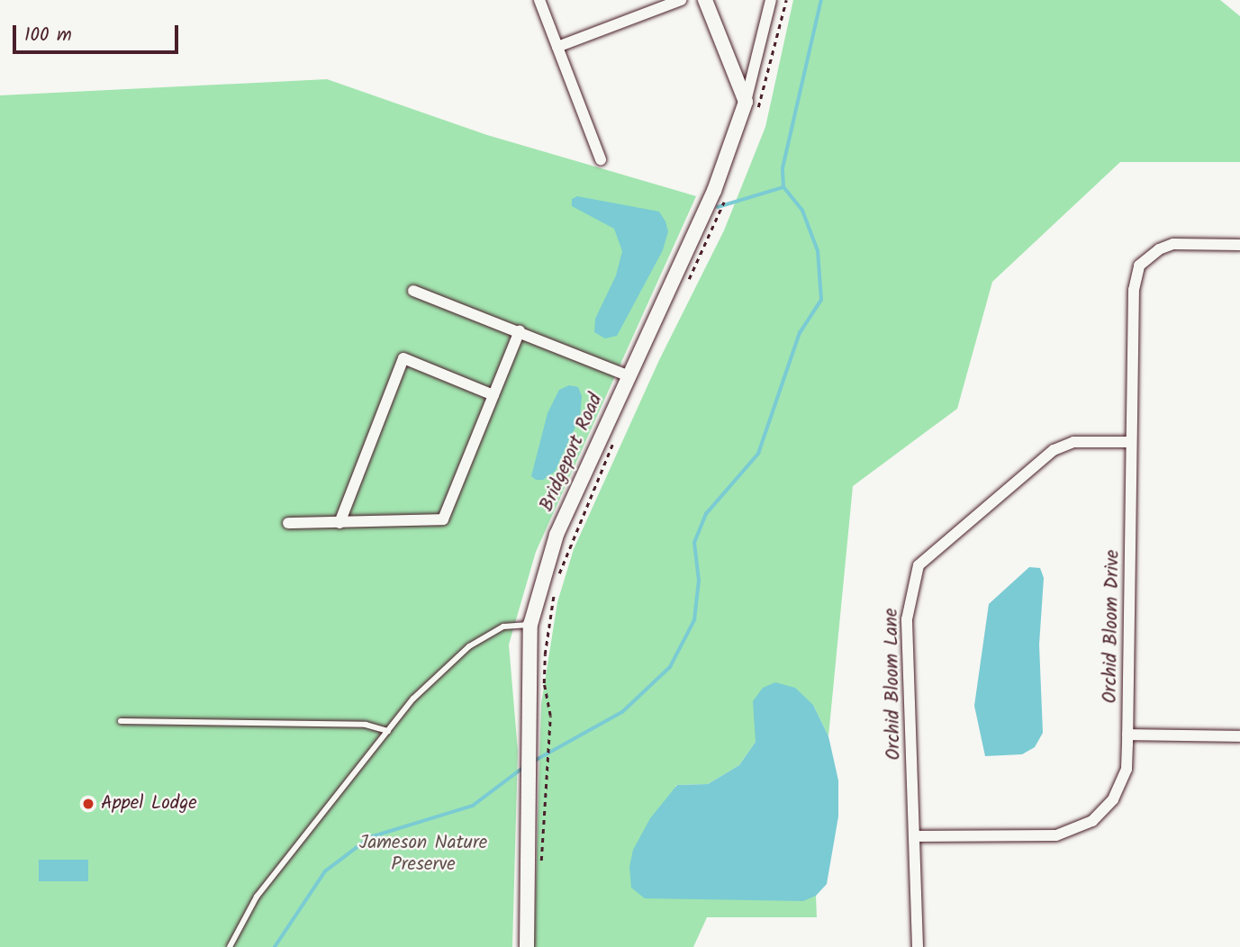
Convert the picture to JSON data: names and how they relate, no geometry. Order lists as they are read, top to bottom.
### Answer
{
  "streets": {
    "street": ["Bridgeport Road", "Orchid Bloom Drive", "Orchid Bloom Lane"]
  },
  "crossings": [
    ["Orchid Bloom Drive", "Orchid Bloom Lane"]
  ],
  "parks": ["Jameson Nature Preserve"],
  "places": ["Appel Lodge"],
  "scale_bar": "100 m"
}
